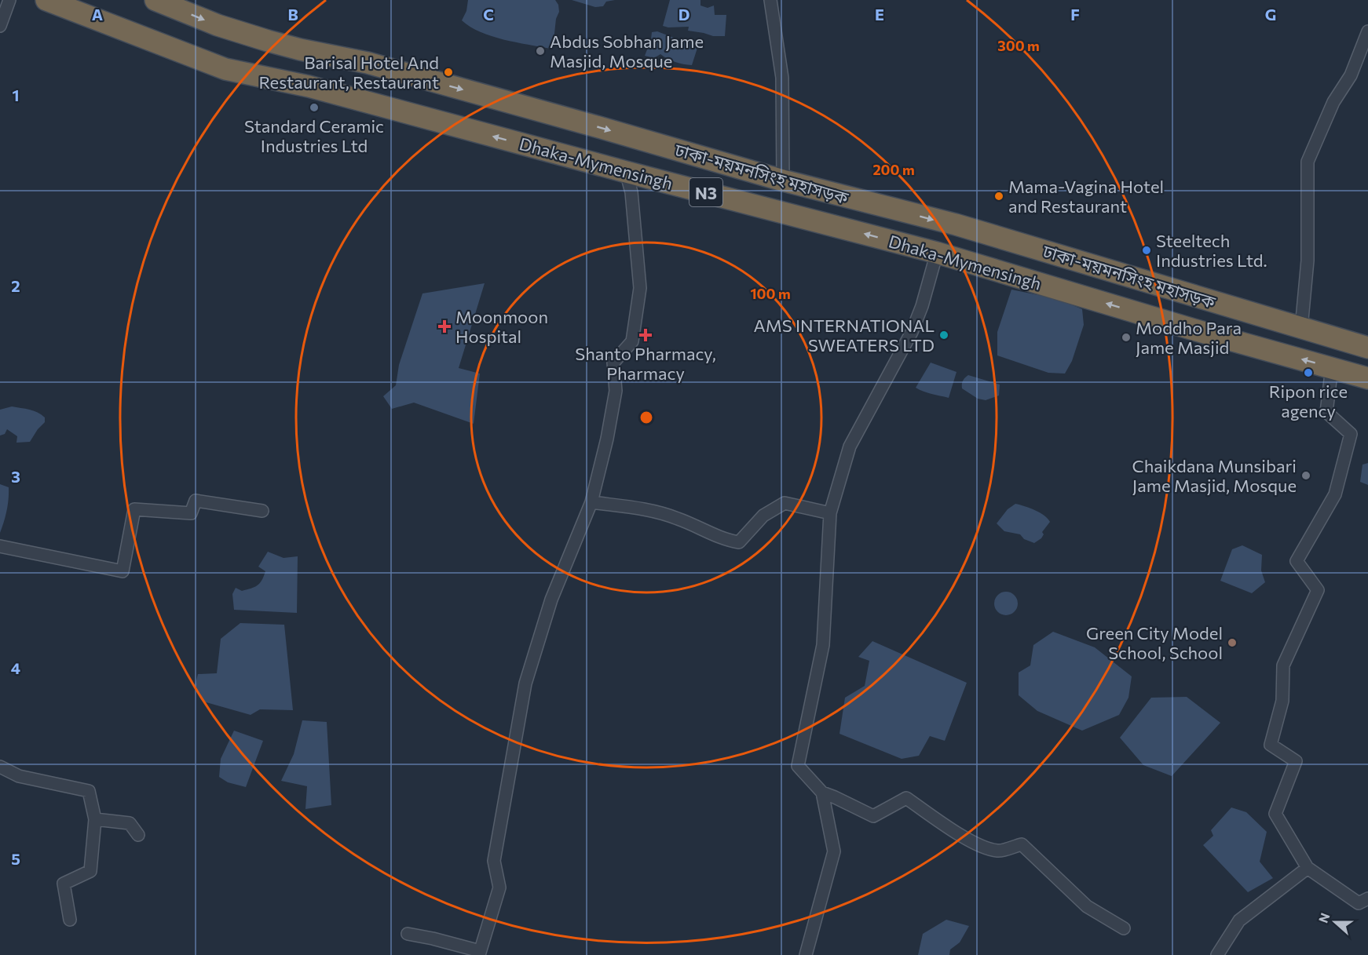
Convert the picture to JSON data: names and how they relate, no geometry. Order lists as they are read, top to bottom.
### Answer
{
  "streets": {
    "highway": ["Dhaka-Mymensingh", "ঢাকা-ময়মনসিংহ মহাসড়ক", "N3"]
  },
  "one_way": ["Dhaka-Mymensingh", "ঢাকা-ময়মনসিংহ মহাসড়ক"],
  "places": {
    "other": [
      "Abdus Sobhan Jame Masjid, Mosque",
      "Barisal Hotel And Restaurant, Restaurant",
      "Standard Ceramic Industries Ltd",
      "Mama-Vagina Hotel and Restaurant",
      "Steeltech Industries Ltd.",
      "AMS INTERNATIONAL SWEATERS LTD",
      "Moddho Para Jame Masjid",
      "Ripon rice agency",
      "Chaikdana Munsibari Jame Masjid, Mosque",
      "Green City Model School, School"
    ],
    "health": ["Moonmoon Hospital", "Shanto Pharmacy, Pharmacy"]
  },
  "north": "left",
  "grid": {
    "columns": [
      "A",
      "B",
      "C",
      "D",
      "E",
      "F",
      "G"
    ],
    "rows": [
      "1",
      "2",
      "3",
      "4",
      "5"
    ]
  },
  "rings": ["300 m", "200 m", "100 m"]
}
